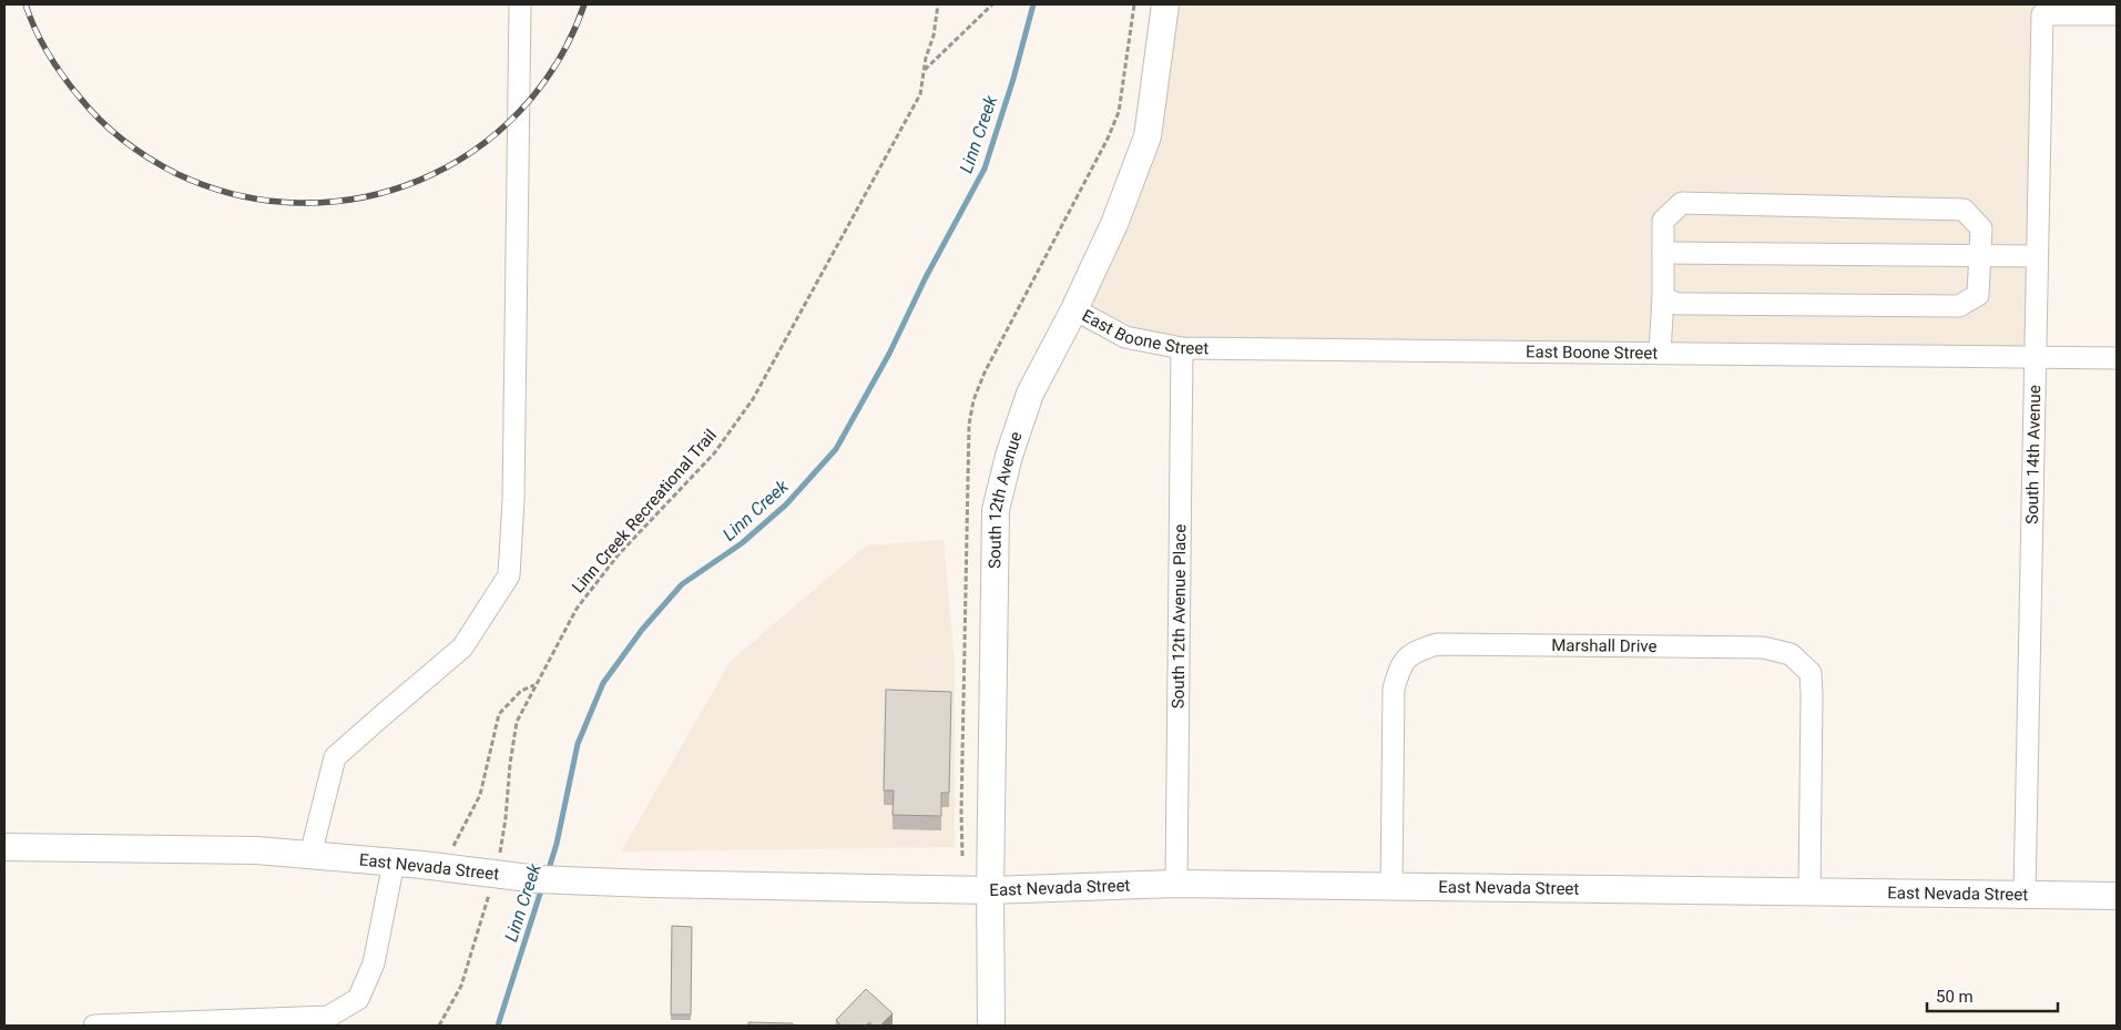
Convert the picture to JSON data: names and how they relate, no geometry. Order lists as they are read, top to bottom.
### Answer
{
  "streets": {
    "main road": ["South 12th Avenue", "East Nevada Street"],
    "street": [
      "East Boone Street",
      "South 14th Avenue",
      "South 12th Avenue Place",
      "Marshall Drive"
    ],
    "path": ["Linn Creek Recreational Trail"]
  },
  "crossings": [
    ["East Boone Street", "South 14th Avenue"],
    ["East Boone Street", "South 12th Avenue"],
    ["East Boone Street", "South 12th Avenue Place"],
    ["South 14th Avenue", "East Nevada Street"],
    ["South 12th Avenue", "East Nevada Street"],
    ["South 12th Avenue Place", "East Nevada Street"],
    ["Marshall Drive", "East Nevada Street"]
  ],
  "water": ["Linn Creek"],
  "scale_bar": "50 m"
}
